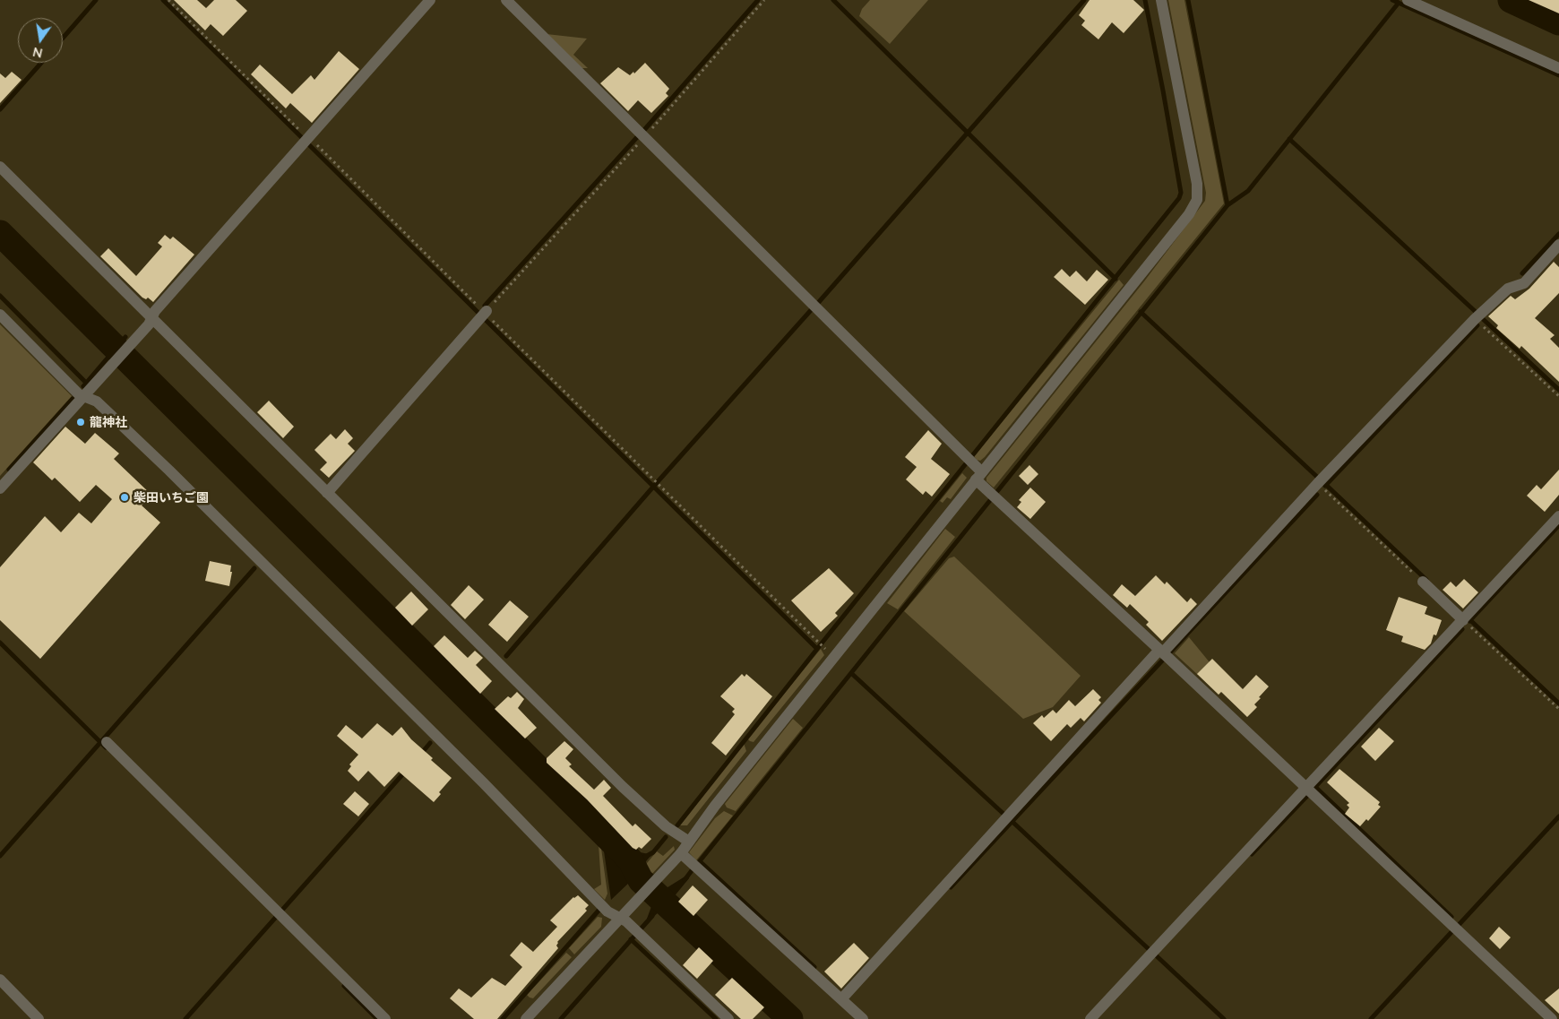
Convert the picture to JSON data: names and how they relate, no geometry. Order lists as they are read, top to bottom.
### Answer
{
  "places": ["龍神社", "柴田いちご園"],
  "north": "bottom"
}
